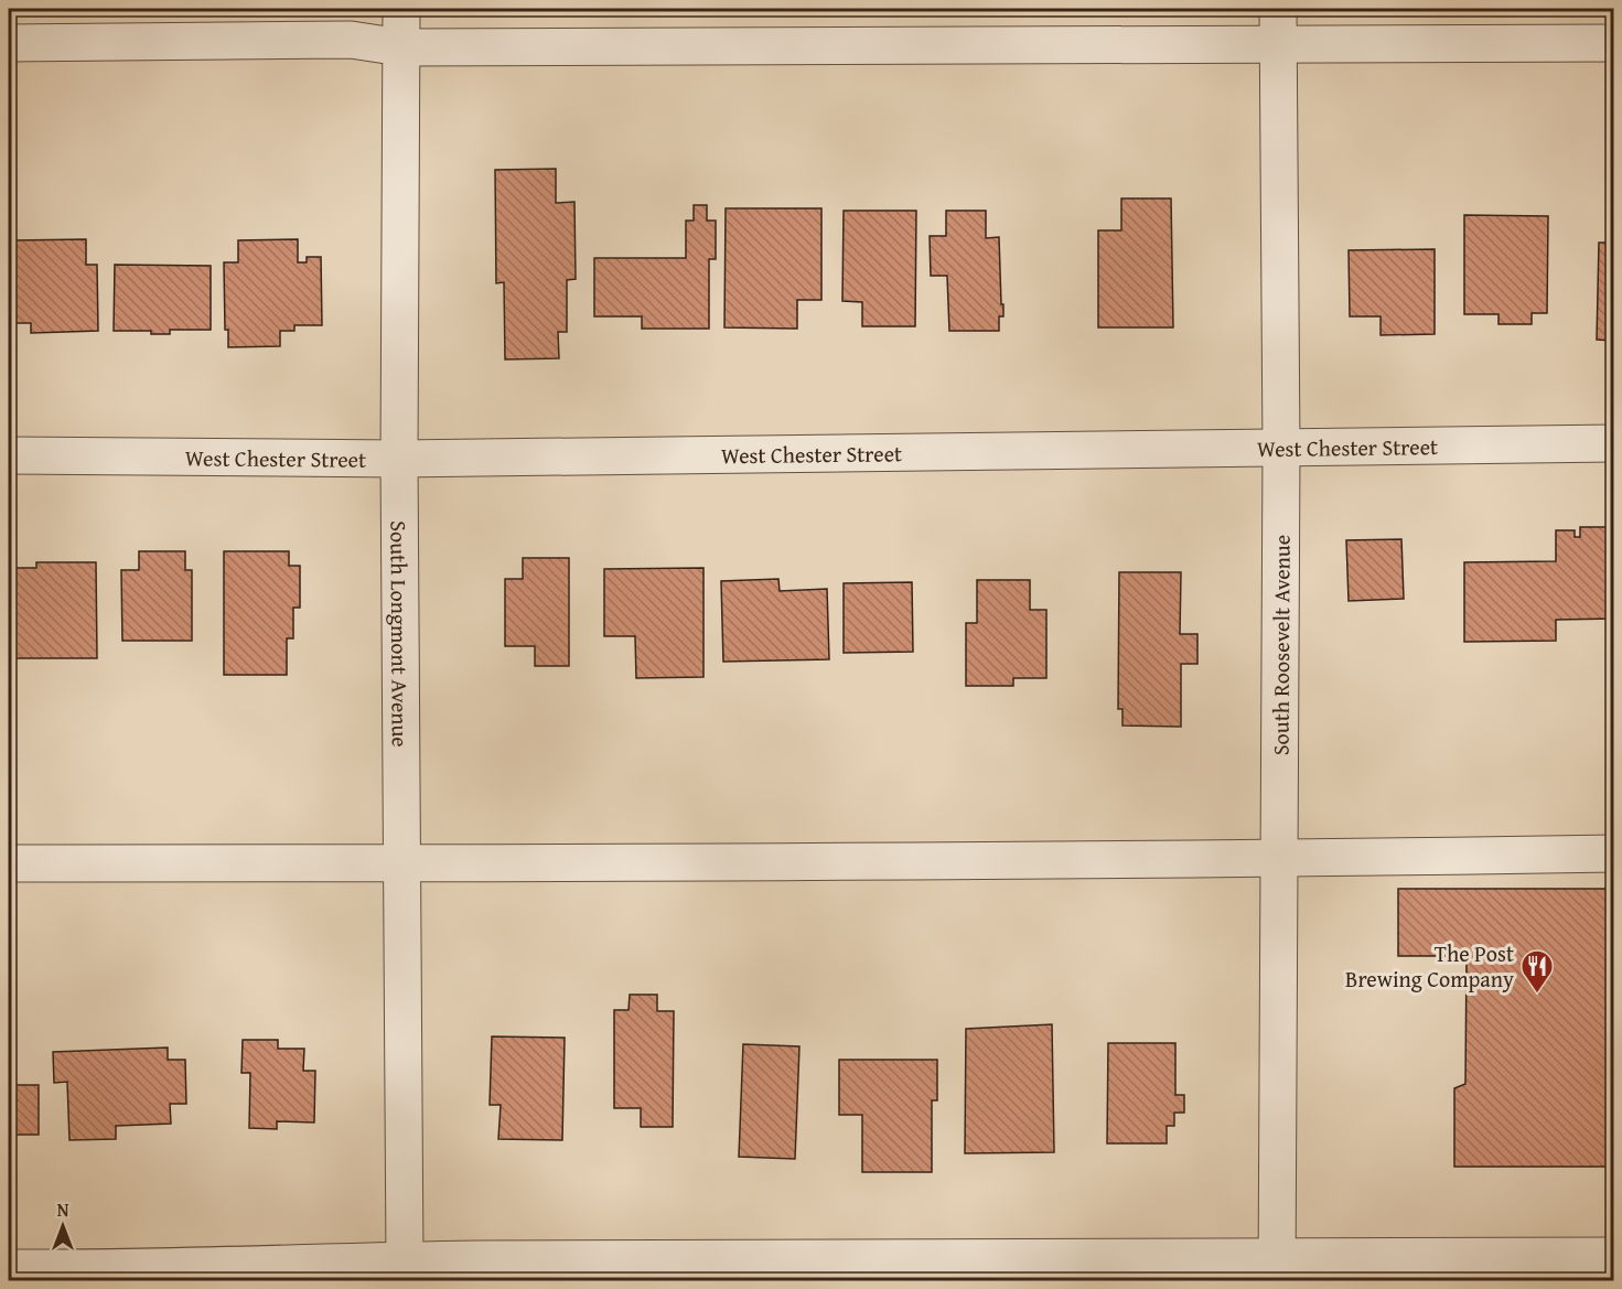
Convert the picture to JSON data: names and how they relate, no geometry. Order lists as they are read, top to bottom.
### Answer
{
  "streets": {
    "street": ["West Chester Street", "South Longmont Avenue", "South Roosevelt Avenue"]
  },
  "crossings": [
    ["West Chester Street", "South Longmont Avenue"],
    ["West Chester Street", "South Roosevelt Avenue"]
  ],
  "places": {
    "restaurant": ["The Post Brewing Company"]
  },
  "north": "top"
}
